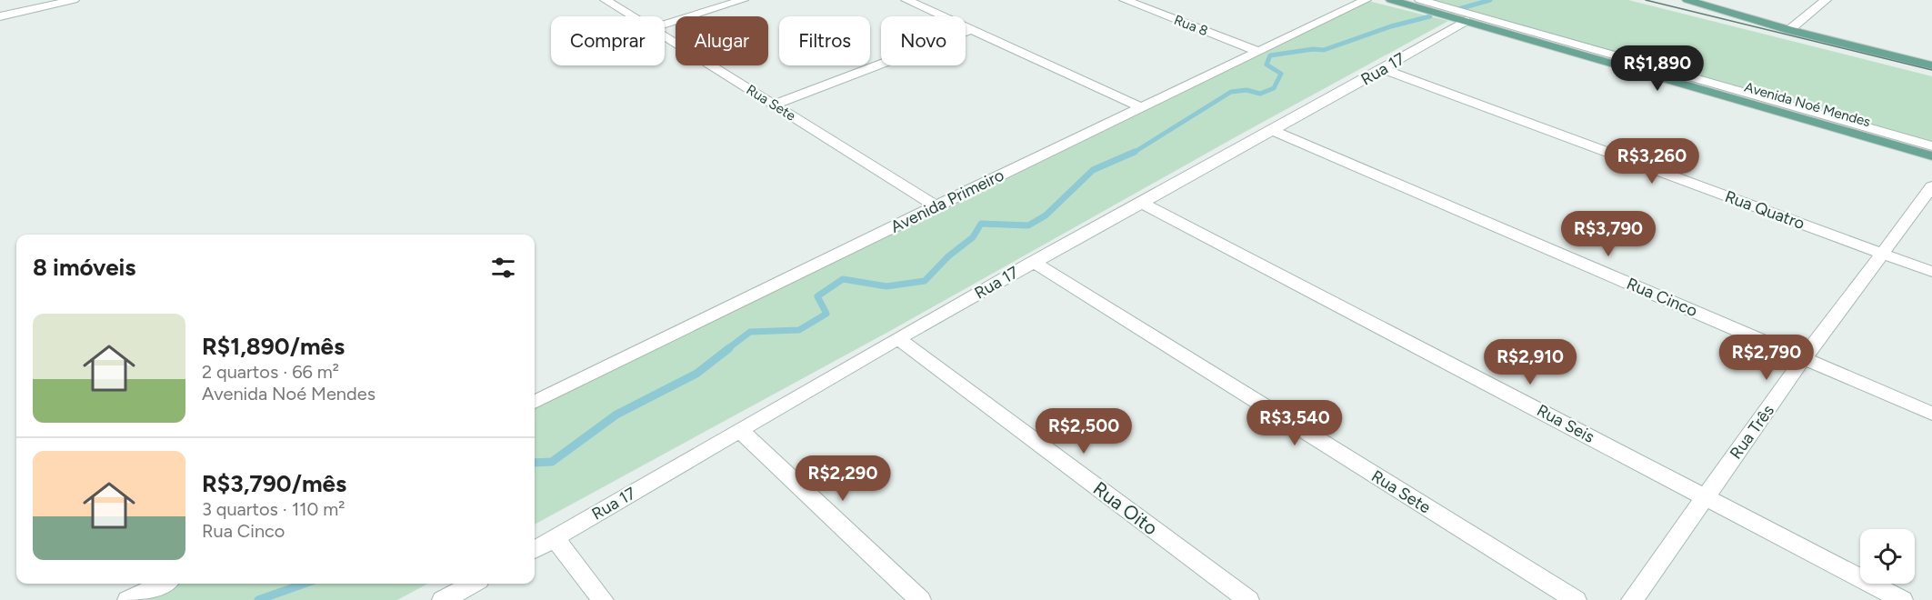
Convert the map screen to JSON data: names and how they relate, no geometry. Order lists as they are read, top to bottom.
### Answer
{
  "streets": {
    "main road": ["Avenida Noé Mendes"],
    "street": [
      "Rua 8",
      "Rua 17",
      "Rua Sete",
      "Avenida Primeiro",
      "Rua Quatro",
      "Rua Cinco",
      "Rua Seis",
      "Rua Três",
      "Rua Oito"
    ]
  },
  "crossings": [
    ["Rua 8", "Avenida Primeiro"],
    ["Rua 17", "Rua Sete"],
    ["Rua 17", "Avenida Noé Mendes"],
    ["Rua 17", "Rua Quatro"],
    ["Rua 17", "Rua Cinco"],
    ["Rua 17", "Rua Seis"],
    ["Rua 17", "Rua Oito"],
    ["Rua Sete", "Avenida Primeiro"],
    ["Rua Quatro", "Rua Três"],
    ["Rua Cinco", "Rua Três"],
    ["Rua Seis", "Rua Três"]
  ],
  "page": {
    "chip": [
      "Comprar",
      "Alugar",
      "Filtros",
      "Novo"
    ],
    "price": [
      "R$1,890",
      "R$3,260",
      "R$3,790",
      "R$2,790",
      "R$2,910",
      "R$3,540",
      "R$2,500",
      "R$2,290"
    ],
    "heading": "8 imóveis",
    "list": [
      {
        "name": "R$1,890/mês",
        "note": "2 quartos · 66 m² · Avenida Noé Mendes"
      },
      {
        "name": "R$3,790/mês",
        "note": "3 quartos · 110 m² · Rua Cinco"
      }
    ]
  }
}
